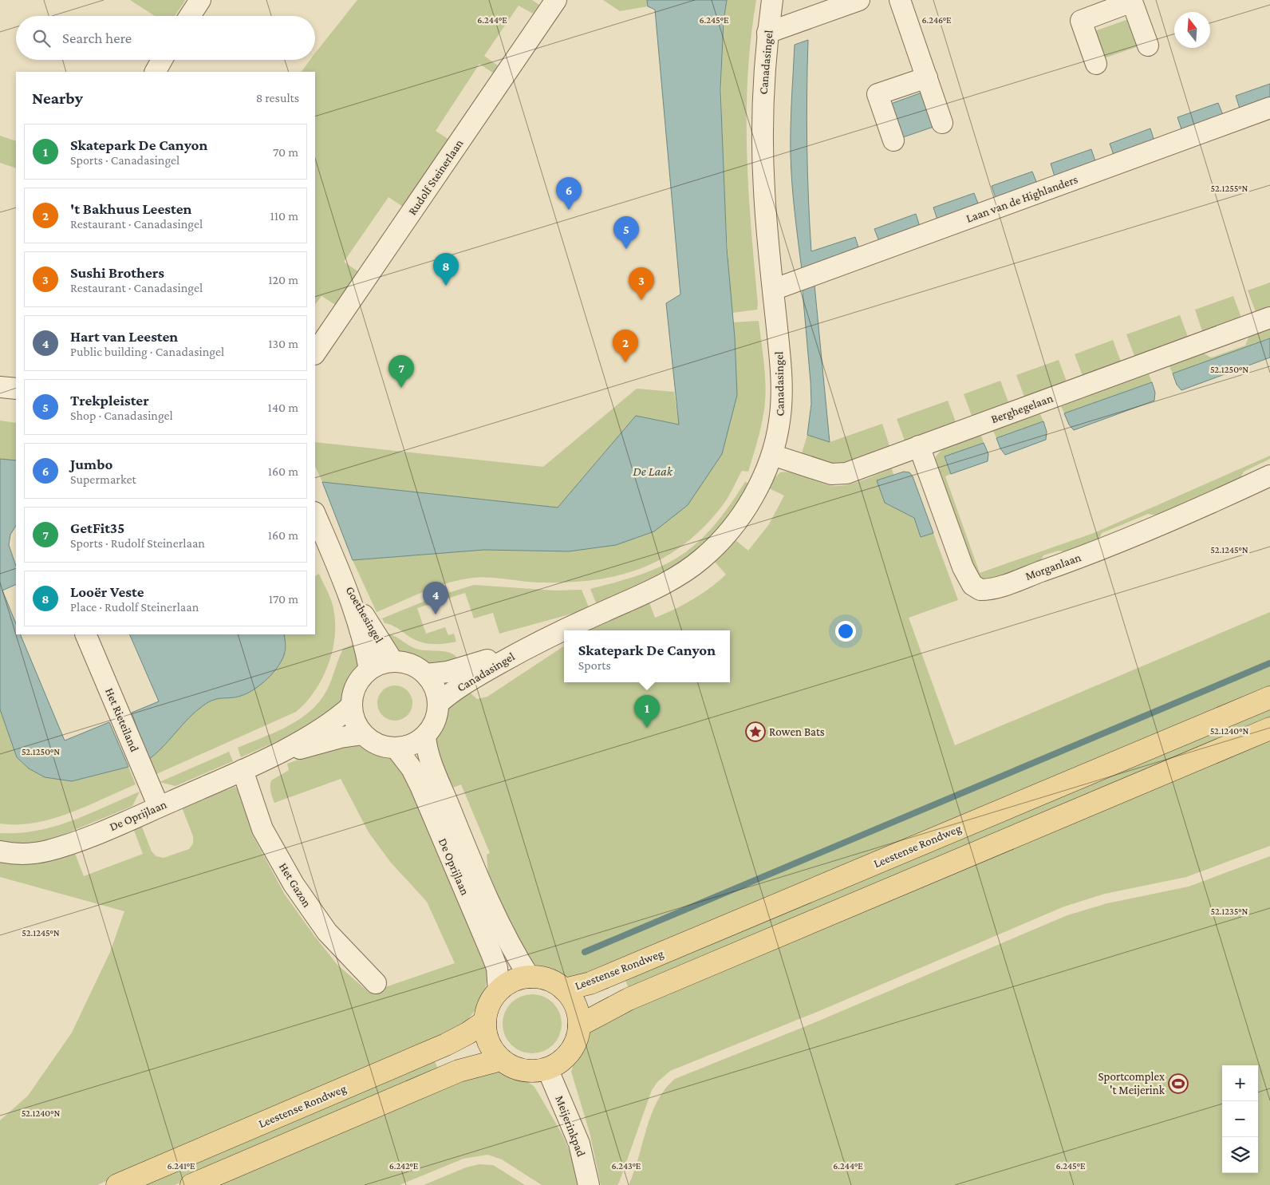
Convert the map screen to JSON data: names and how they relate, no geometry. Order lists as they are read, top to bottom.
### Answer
{
  "streets": {
    "main road": ["Leestense Rondweg"],
    "street": [
      "Canadasingel",
      "Rudolf Steinerlaan",
      "Laan van de Highlanders",
      "Berghegelaan",
      "Morganlaan",
      "Goethesingel",
      "Het Rieteiland",
      "De Oprijlaan",
      "Het Gazon",
      "Meijerinkpad"
    ]
  },
  "crossings": [
    ["Canadasingel", "Laan van de Highlanders"],
    ["Canadasingel", "Berghegelaan"],
    ["Canadasingel", "Goethesingel"],
    ["Canadasingel", "De Oprijlaan"],
    ["Berghegelaan", "Morganlaan"],
    ["Goethesingel", "De Oprijlaan"],
    ["Het Rieteiland", "De Oprijlaan"],
    ["De Oprijlaan", "Leestense Rondweg"],
    ["De Oprijlaan", "Het Gazon"],
    ["De Oprijlaan", "Meijerinkpad"],
    ["Leestense Rondweg", "Meijerinkpad"]
  ],
  "water": ["De Laak"],
  "places": {
    "place": ["Rowen Bats"],
    "sports": ["Sportcomplex 't Meijerink"]
  },
  "north": "top",
  "page": {
    "search": "Search here",
    "heading": ["Nearby", "8 results"],
    "list": [
      {
        "mark": "1",
        "name": "Skatepark De Canyon",
        "note": "Sports · Canadasingel",
        "value": "70 m"
      },
      {
        "mark": "2",
        "name": "'t Bakhuus Leesten",
        "note": "Restaurant · Canadasingel",
        "value": "110 m"
      },
      {
        "mark": "3",
        "name": "Sushi Brothers",
        "note": "Restaurant · Canadasingel",
        "value": "120 m"
      },
      {
        "mark": "4",
        "name": "Hart van Leesten",
        "note": "Public building · Canadasingel",
        "value": "130 m"
      },
      {
        "mark": "5",
        "name": "Trekpleister",
        "note": "Shop · Canadasingel",
        "value": "140 m"
      },
      {
        "mark": "6",
        "name": "Jumbo",
        "note": "Supermarket",
        "value": "160 m"
      },
      {
        "mark": "7",
        "name": "GetFit35",
        "note": "Sports · Rudolf Steinerlaan",
        "value": "160 m"
      },
      {
        "mark": "8",
        "name": "Looër Veste",
        "note": "Place · Rudolf Steinerlaan",
        "value": "170 m"
      }
    ],
    "pins": [
      "6",
      "5",
      "8",
      "3",
      "2",
      "7",
      "4",
      "1"
    ],
    "popup": ["Skatepark De Canyon", "Sports"],
    "map_buttons": ["+", "−"]
  },
  "coordinates": [
    "6.246°E",
    "6.244°E",
    "6.245°E",
    "52.1255°N",
    "52.1250°N",
    "52.1245°N",
    "52.1240°N",
    "52.1235°N",
    "6.241°E",
    "6.242°E",
    "6.243°E"
  ]
}
